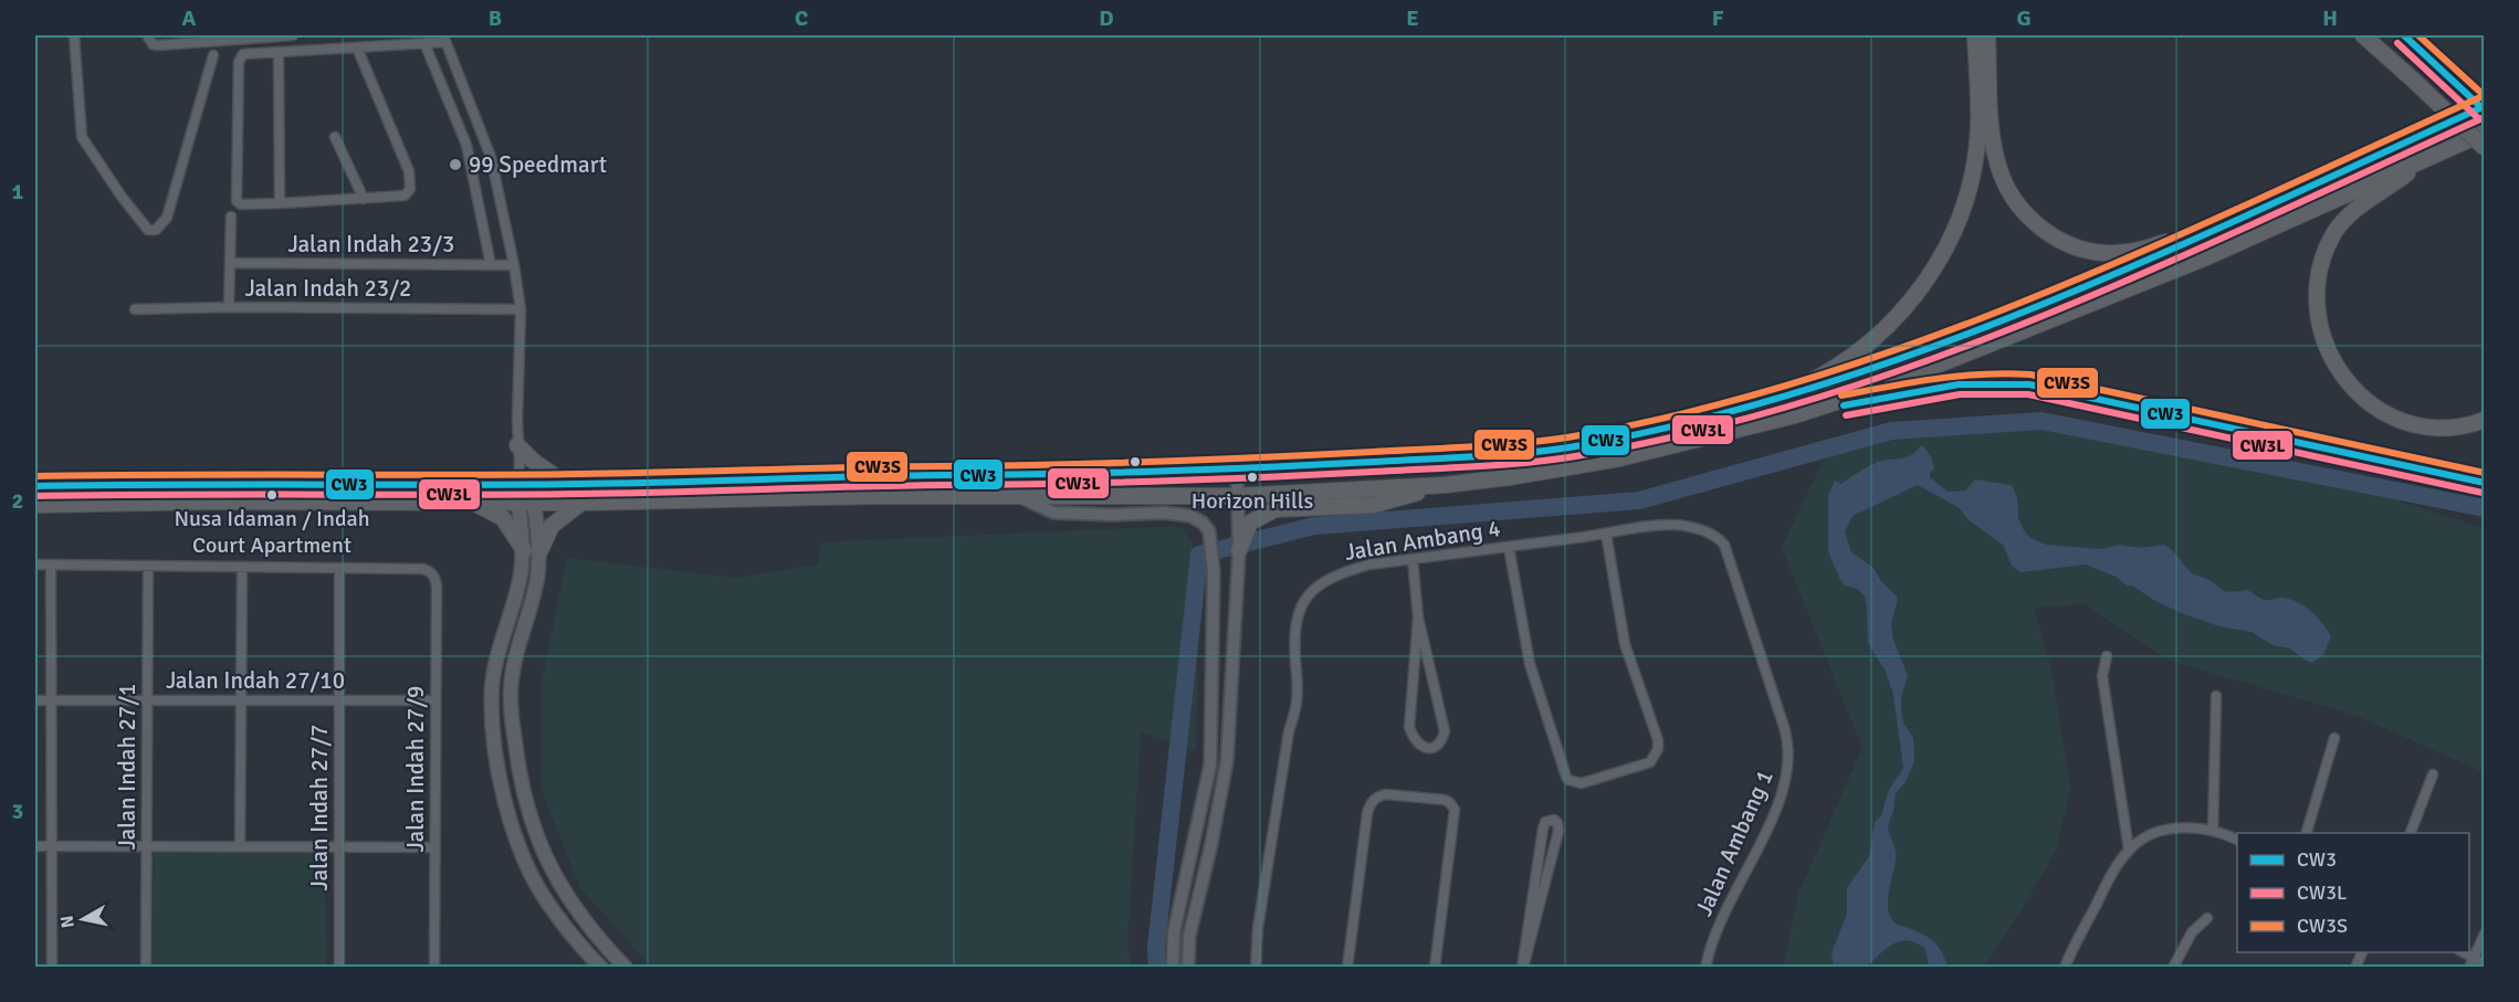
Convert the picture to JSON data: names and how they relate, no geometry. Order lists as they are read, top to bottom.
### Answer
{
  "streets": {
    "street": [
      "Jalan Indah 23/3",
      "Jalan Indah 23/2",
      "Jalan Ambang 4",
      "Jalan Indah 27/10",
      "Jalan Indah 27/1",
      "Jalan Indah 27/9",
      "Jalan Indah 27/7",
      "Jalan Ambang 1"
    ]
  },
  "crossings": [
    ["Jalan Ambang 4", "Jalan Ambang 1"],
    ["Jalan Indah 27/10", "Jalan Indah 27/1"],
    ["Jalan Indah 27/10", "Jalan Indah 27/9"],
    ["Jalan Indah 27/10", "Jalan Indah 27/7"],
    ["Jalan Indah 27/9", "Jalan Indah 27/7"]
  ],
  "places": ["99 Speedmart", "Horizon Hills", "Nusa Idaman / Indah Court Apartment"],
  "lines": ["transit line CW3", "transit line CW3S", "transit line CW3L"],
  "legend": ["CW3", "CW3L", "CW3S"],
  "north": "left",
  "grid": {
    "columns": [
      "A",
      "B",
      "C",
      "D",
      "E",
      "F",
      "G",
      "H"
    ],
    "rows": ["1", "2", "3"]
  }
}
